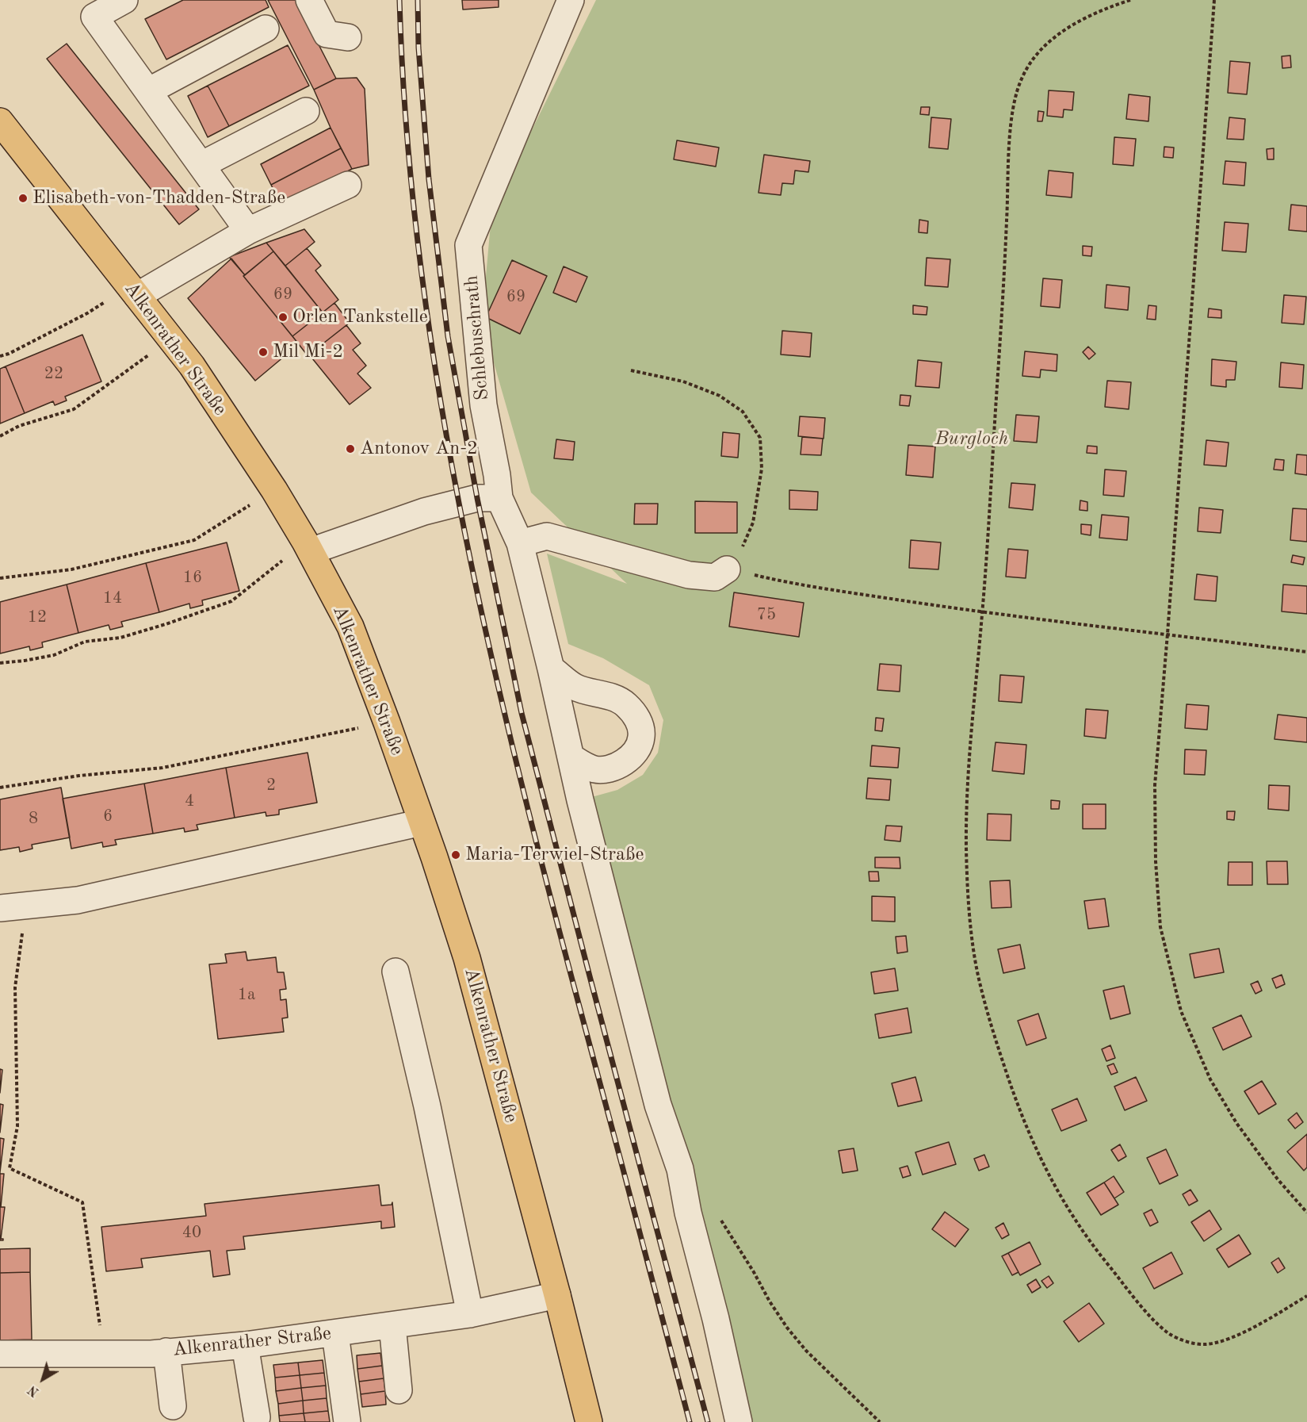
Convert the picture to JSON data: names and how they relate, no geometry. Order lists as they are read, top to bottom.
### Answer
{
  "streets": {
    "main road": ["Alkenrather Straße"],
    "street": ["Schlebuschrath"]
  },
  "parks": ["Burgloch"],
  "places": [
    "Elisabeth-von-Thadden-Straße",
    "Orlen Tankstelle",
    "Mil Mi-2",
    "Antonov An-2",
    "Maria-Terwiel-Straße"
  ],
  "house_numbers": [
    "69",
    "69",
    "22",
    "16",
    "14",
    "75",
    "12",
    "2",
    "4",
    "6",
    "8",
    "1a",
    "40"
  ],
  "north": "bottom left"
}
